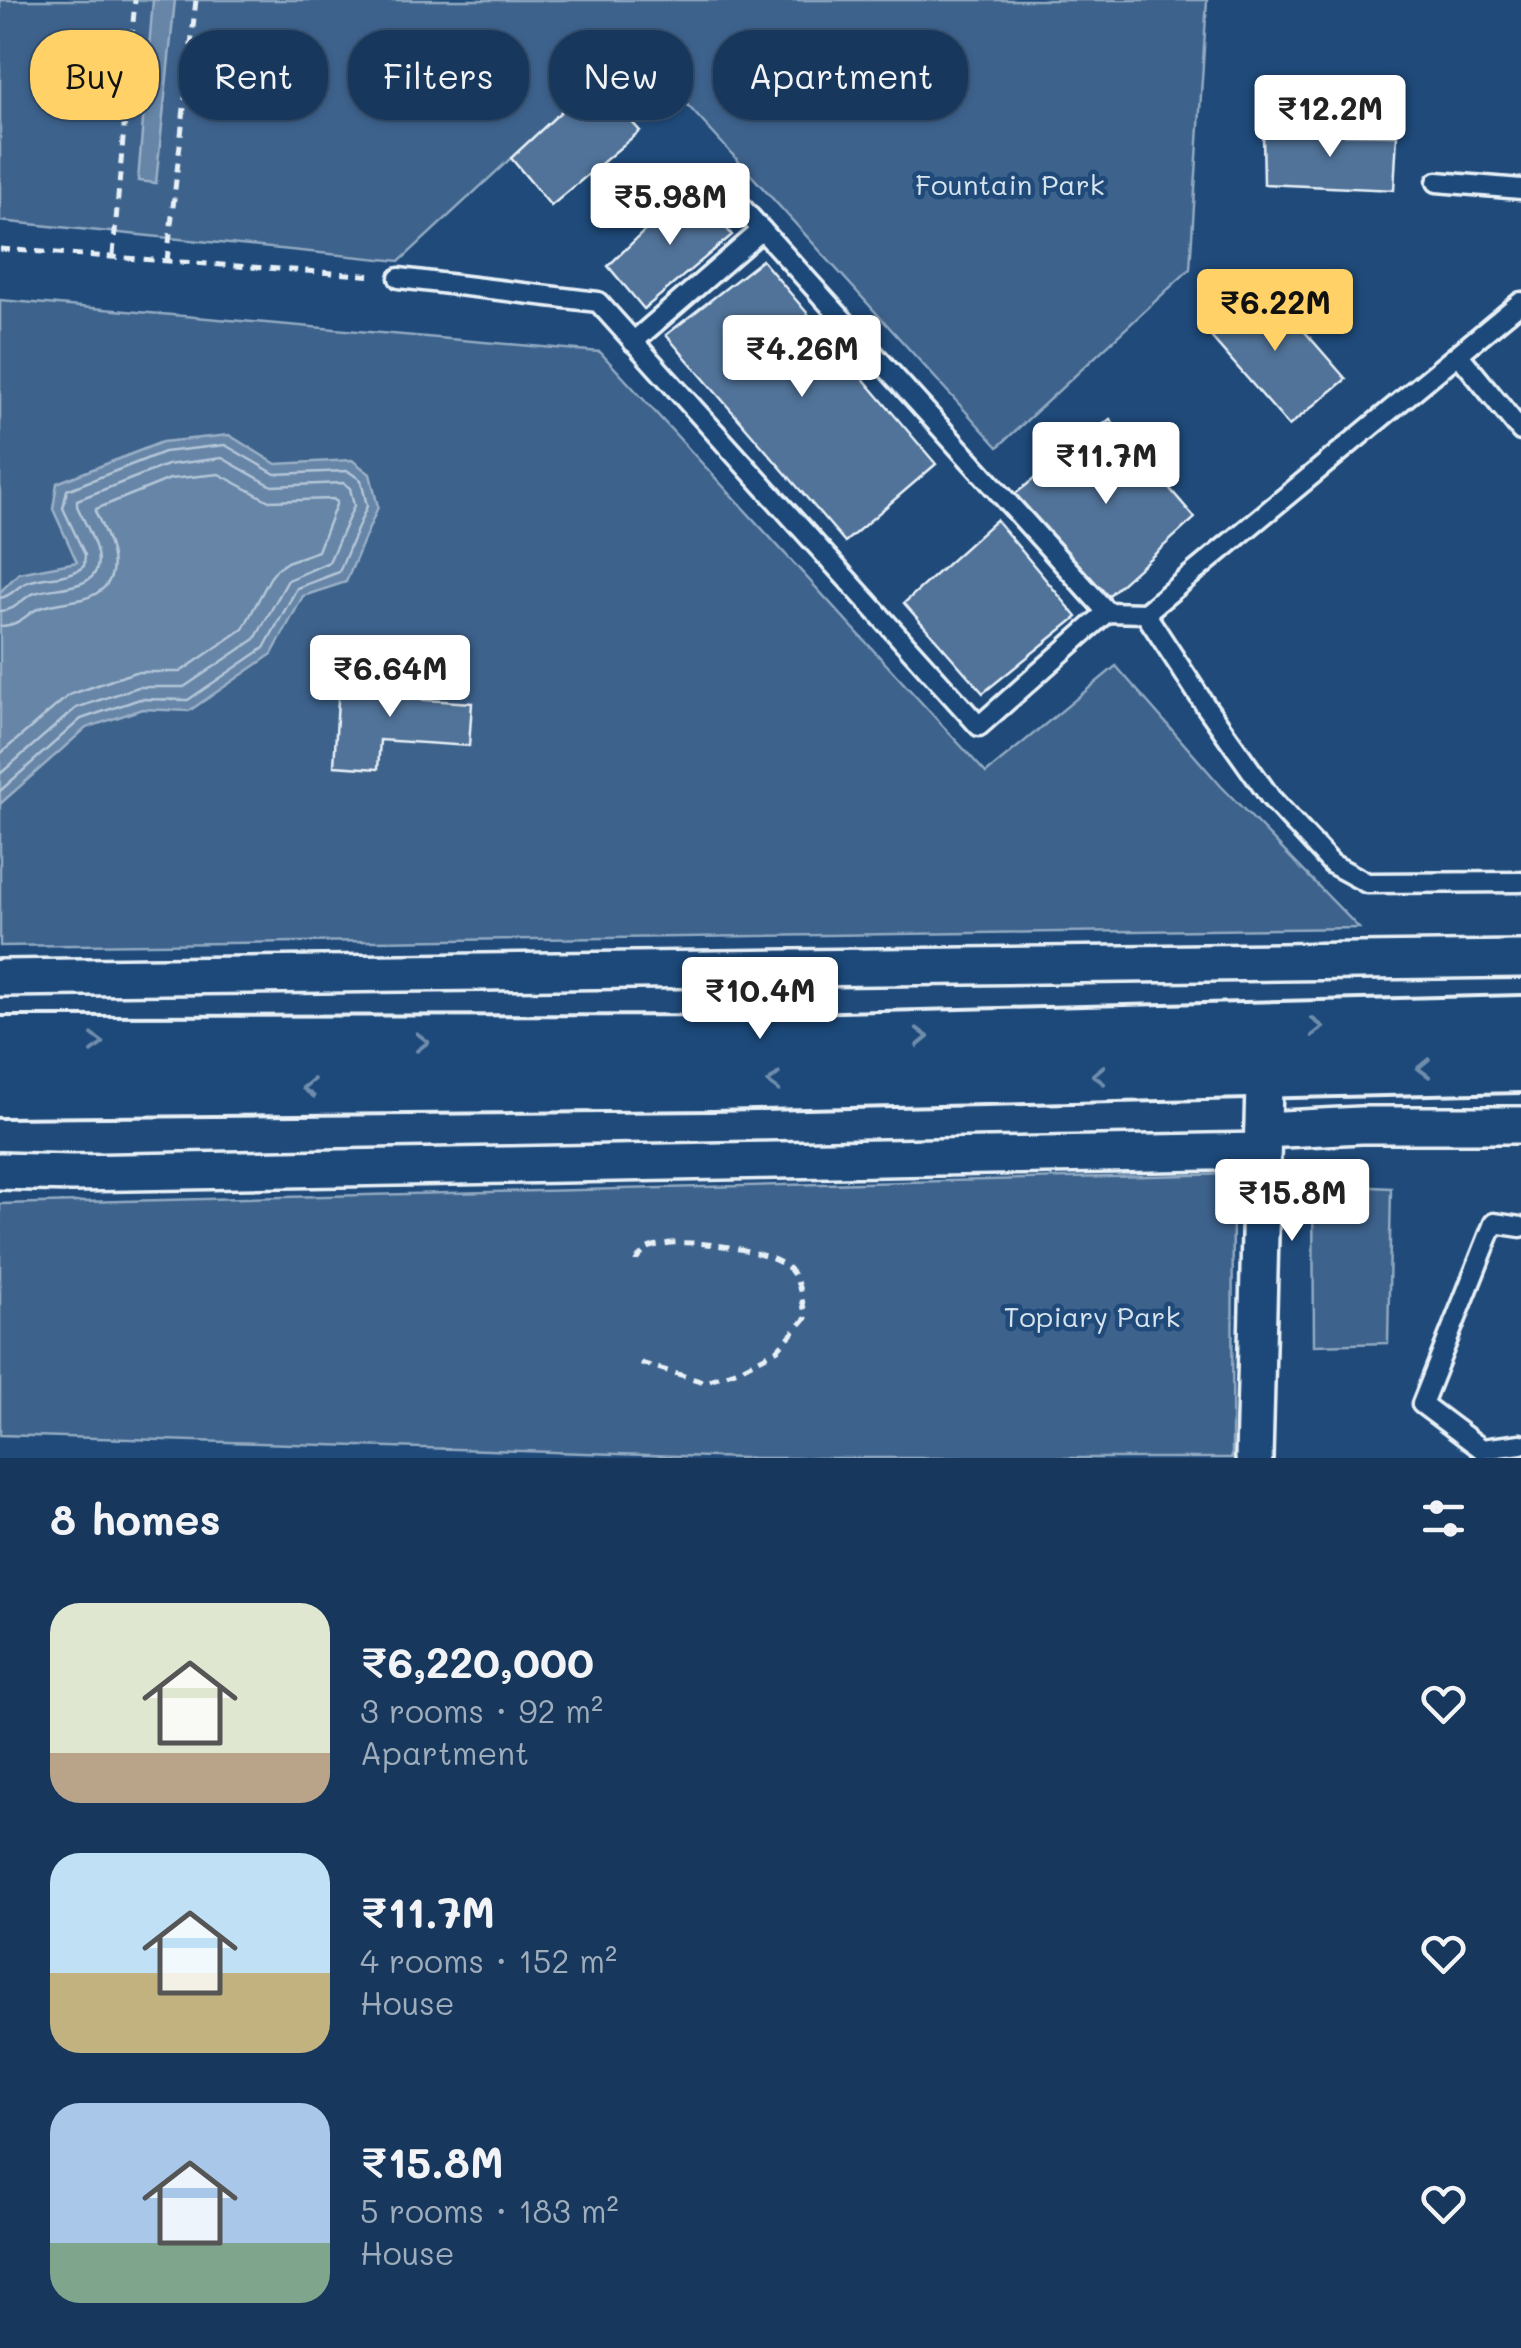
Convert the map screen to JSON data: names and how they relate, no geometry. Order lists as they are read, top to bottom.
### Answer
{
  "parks": ["Fountain Park", "Topiary Park"],
  "page": {
    "chip": [
      "Buy",
      "Rent",
      "Filters",
      "New",
      "Apartment"
    ],
    "price": [
      "₹12.2M",
      "₹5.98M",
      "₹6.22M",
      "₹4.26M",
      "₹11.7M",
      "₹6.64M",
      "₹10.4M",
      "₹15.8M"
    ],
    "heading": "8 homes",
    "list": [
      {
        "name": "₹6,220,000",
        "note": "3 rooms · 92 m² · Apartment"
      },
      {
        "name": "₹11.7M",
        "note": "4 rooms · 152 m² · House"
      },
      {
        "name": "₹15.8M",
        "note": "5 rooms · 183 m² · House"
      }
    ]
  }
}
